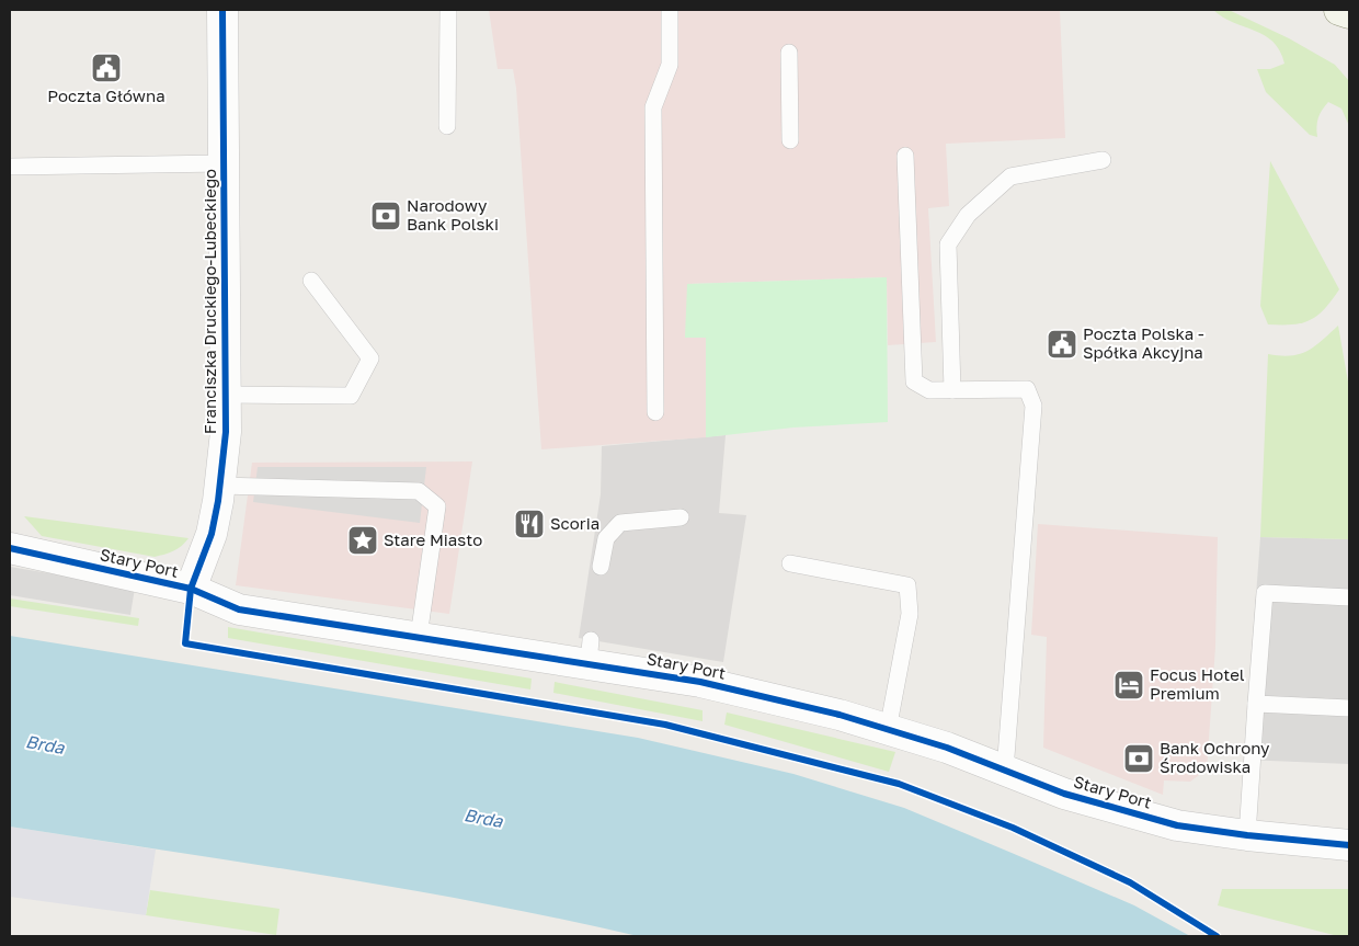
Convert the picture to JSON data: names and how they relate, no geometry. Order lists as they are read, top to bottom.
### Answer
{
  "streets": {
    "street": ["Franciszka Druckiego-Lubeckiego", "Stary Port"]
  },
  "crossings": [
    ["Franciszka Druckiego-Lubeckiego", "Stary Port"]
  ],
  "water": ["Brda"],
  "places": {
    "public building": ["Poczta Główna", "Poczta Polska - Spółka Akcyjna"],
    "bank": ["Narodowy Bank Polski", "Bank Ochrony Środowiska"],
    "restaurant": ["Scoria"],
    "place": ["Stare Miasto"],
    "hotel": ["Focus Hotel Premium"]
  }
}
